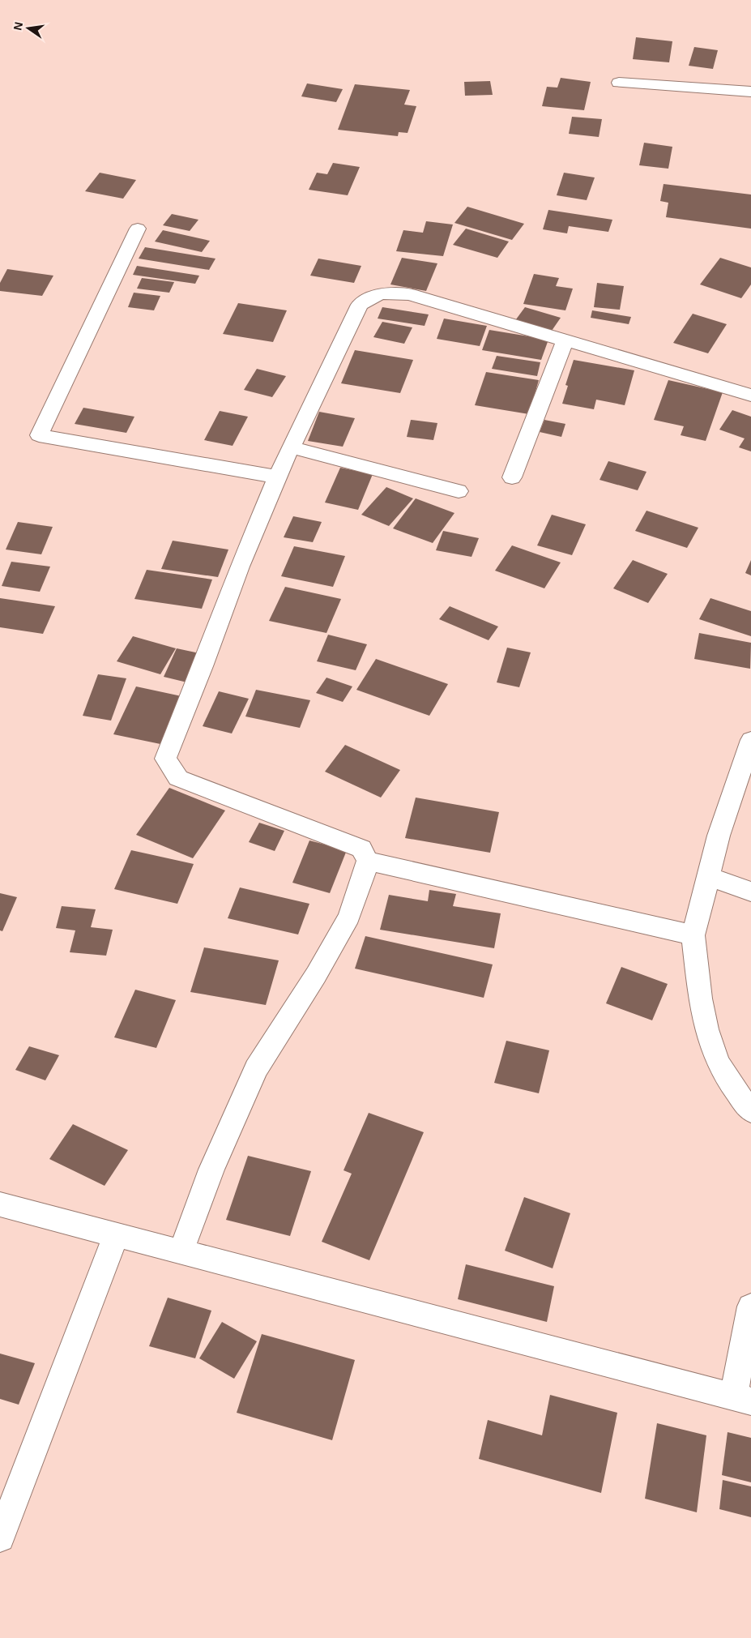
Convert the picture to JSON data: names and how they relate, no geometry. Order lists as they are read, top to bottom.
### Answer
{
  "north": "left"
}
